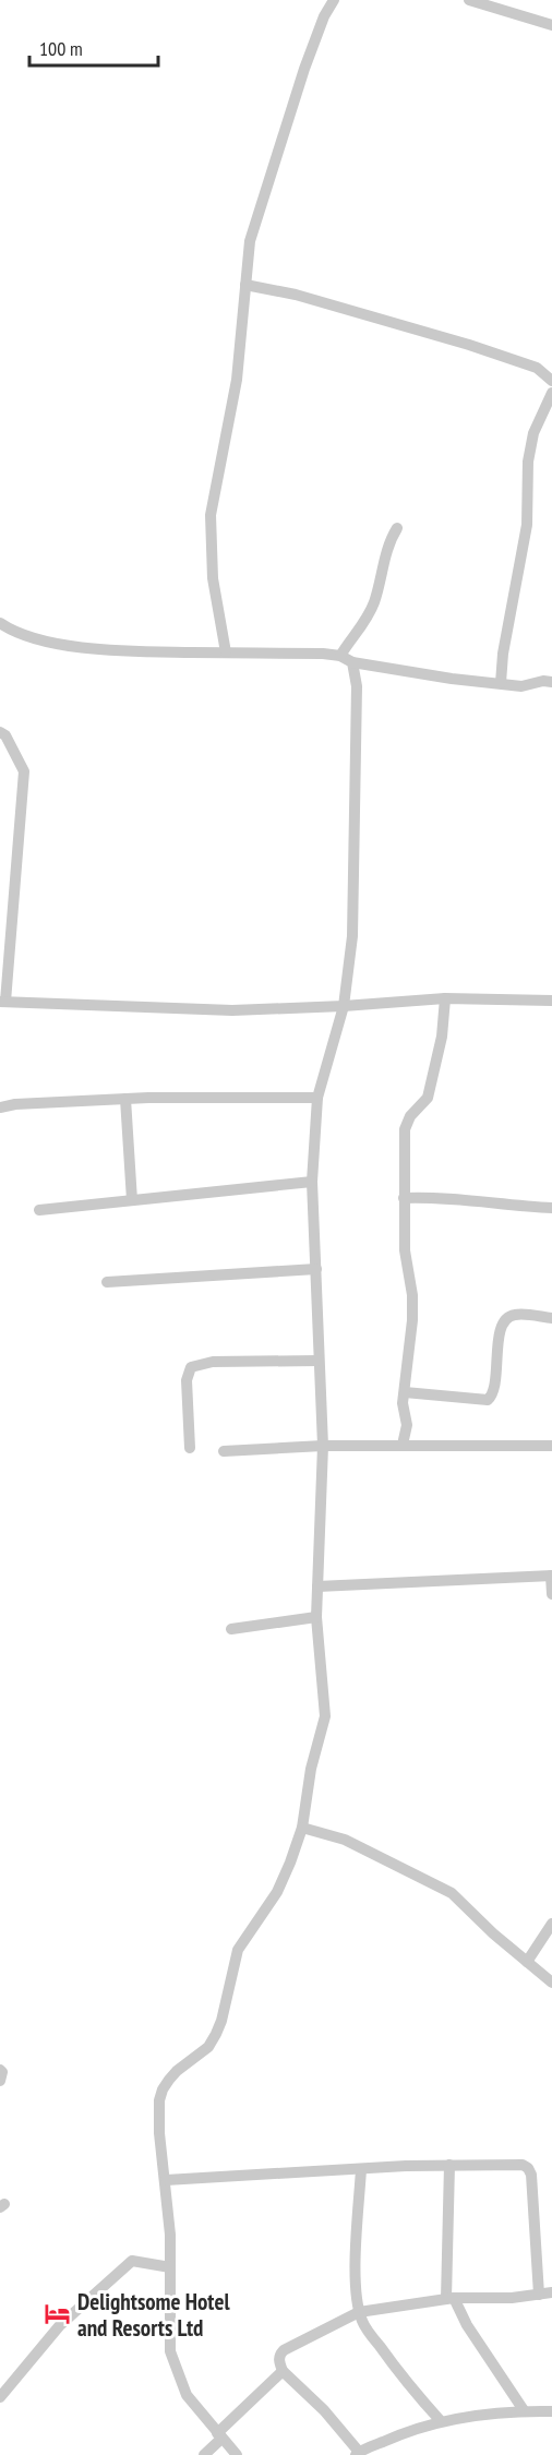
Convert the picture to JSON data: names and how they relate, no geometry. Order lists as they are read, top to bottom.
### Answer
{
  "places": {
    "hotel": ["Delightsome Hotel and Resorts Ltd"]
  },
  "scale_bar": "100 m"
}
